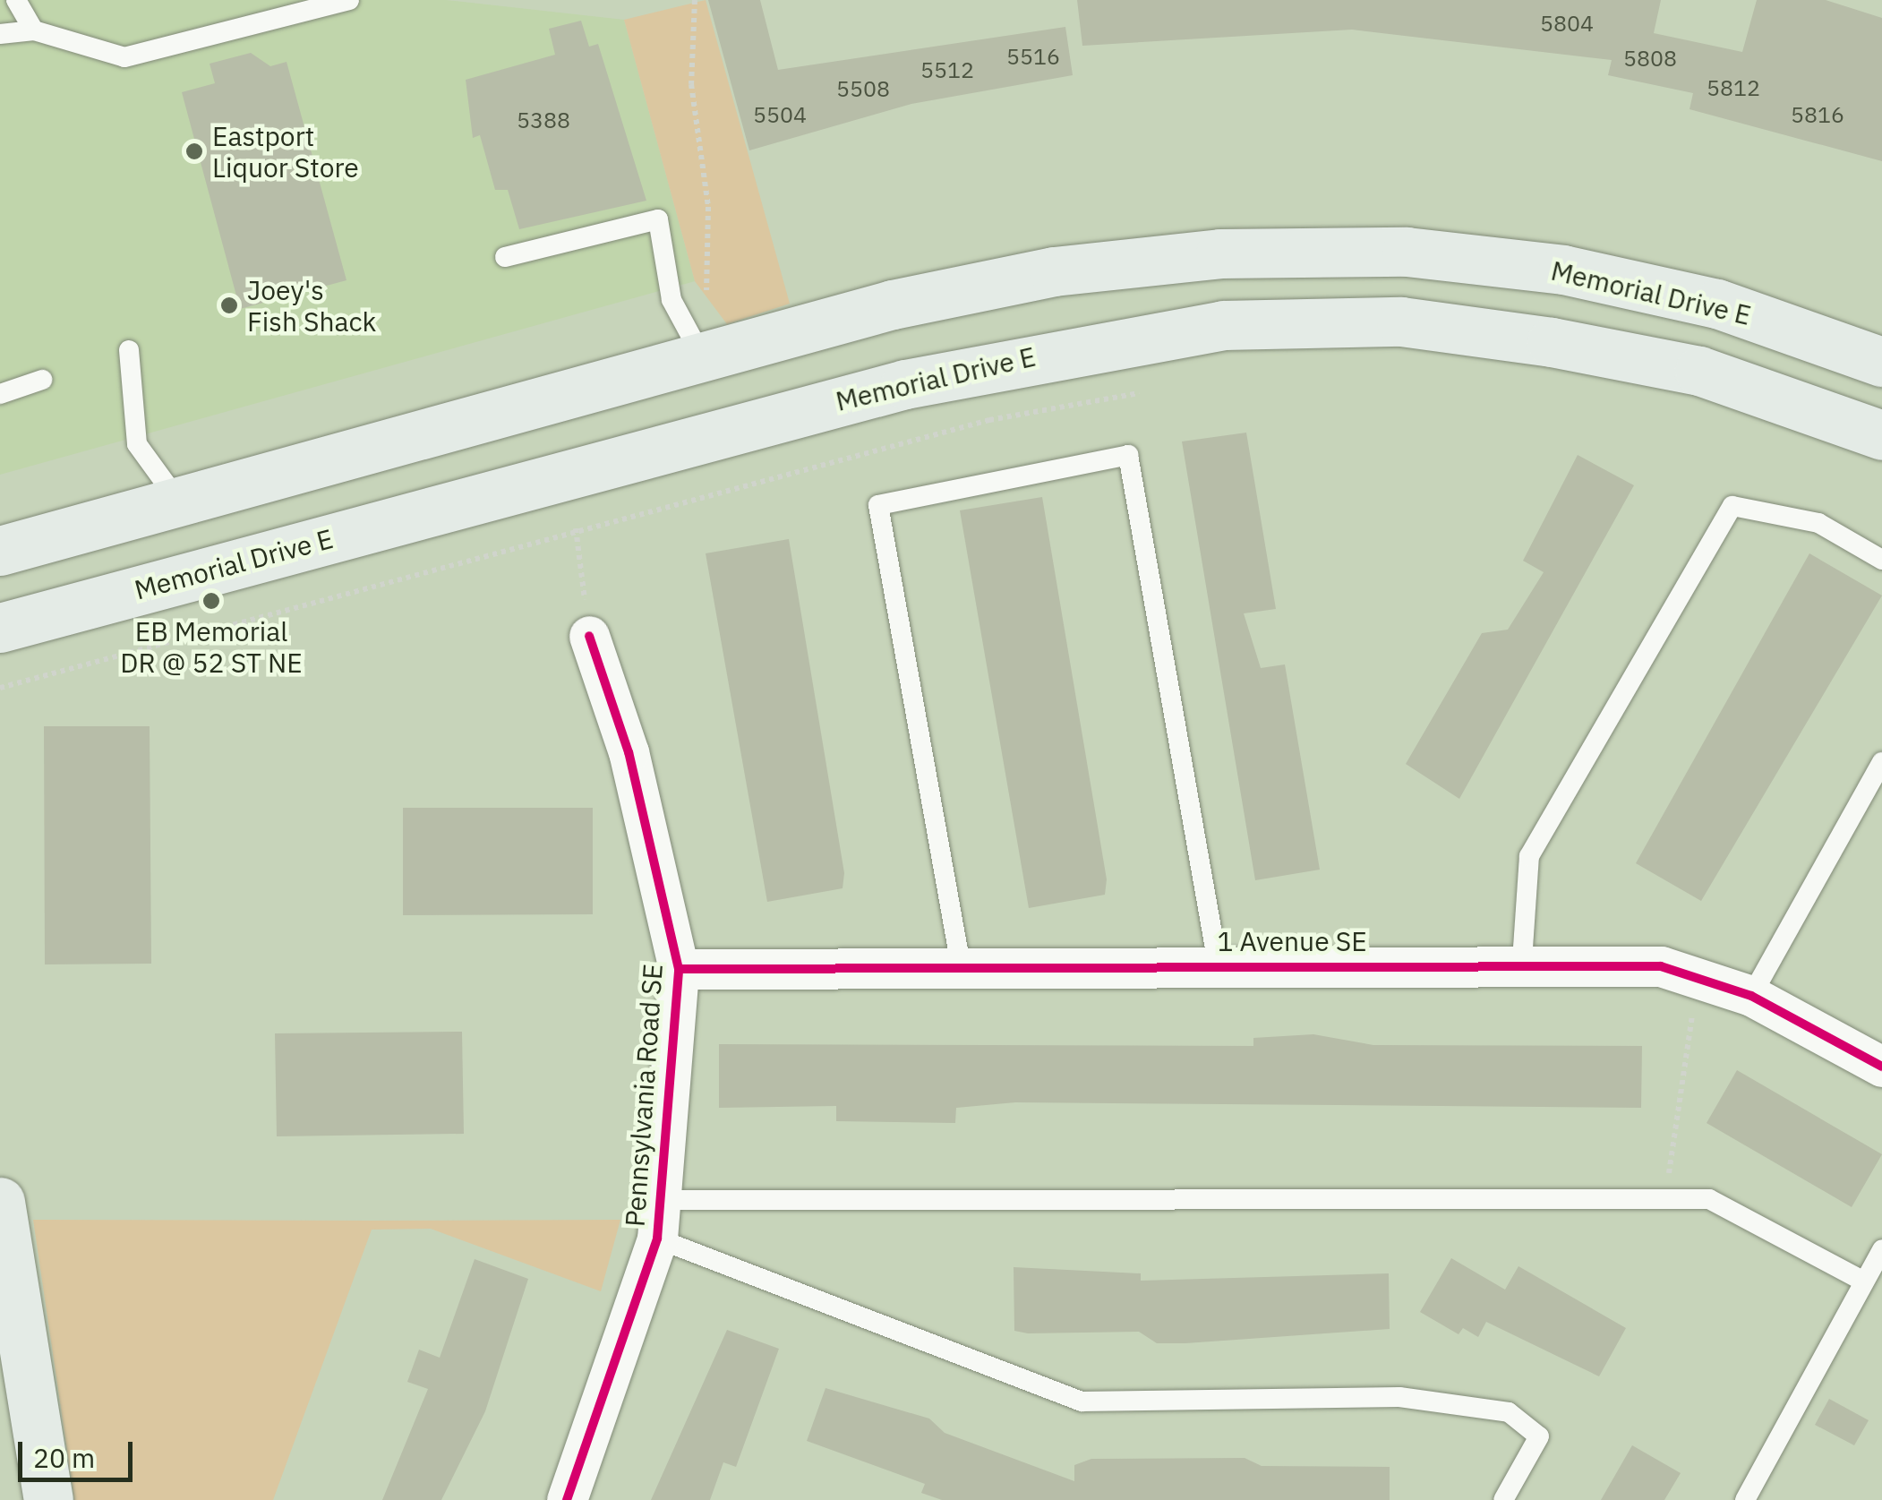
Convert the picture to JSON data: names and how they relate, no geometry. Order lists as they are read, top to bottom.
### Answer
{
  "streets": {
    "main road": ["Memorial Drive E"],
    "street": ["1 Avenue SE", "Pennsylvania Road SE"]
  },
  "crossings": [
    ["1 Avenue SE", "Pennsylvania Road SE"]
  ],
  "places": ["Eastport Liquor Store", "Joey's Fish Shack", "EB Memorial DR @ 52 ST NE"],
  "house_numbers": [
    "5804",
    "5516",
    "5808",
    "5512",
    "5812",
    "5508",
    "5504",
    "5816",
    "5388"
  ],
  "scale_bar": "20 m"
}
